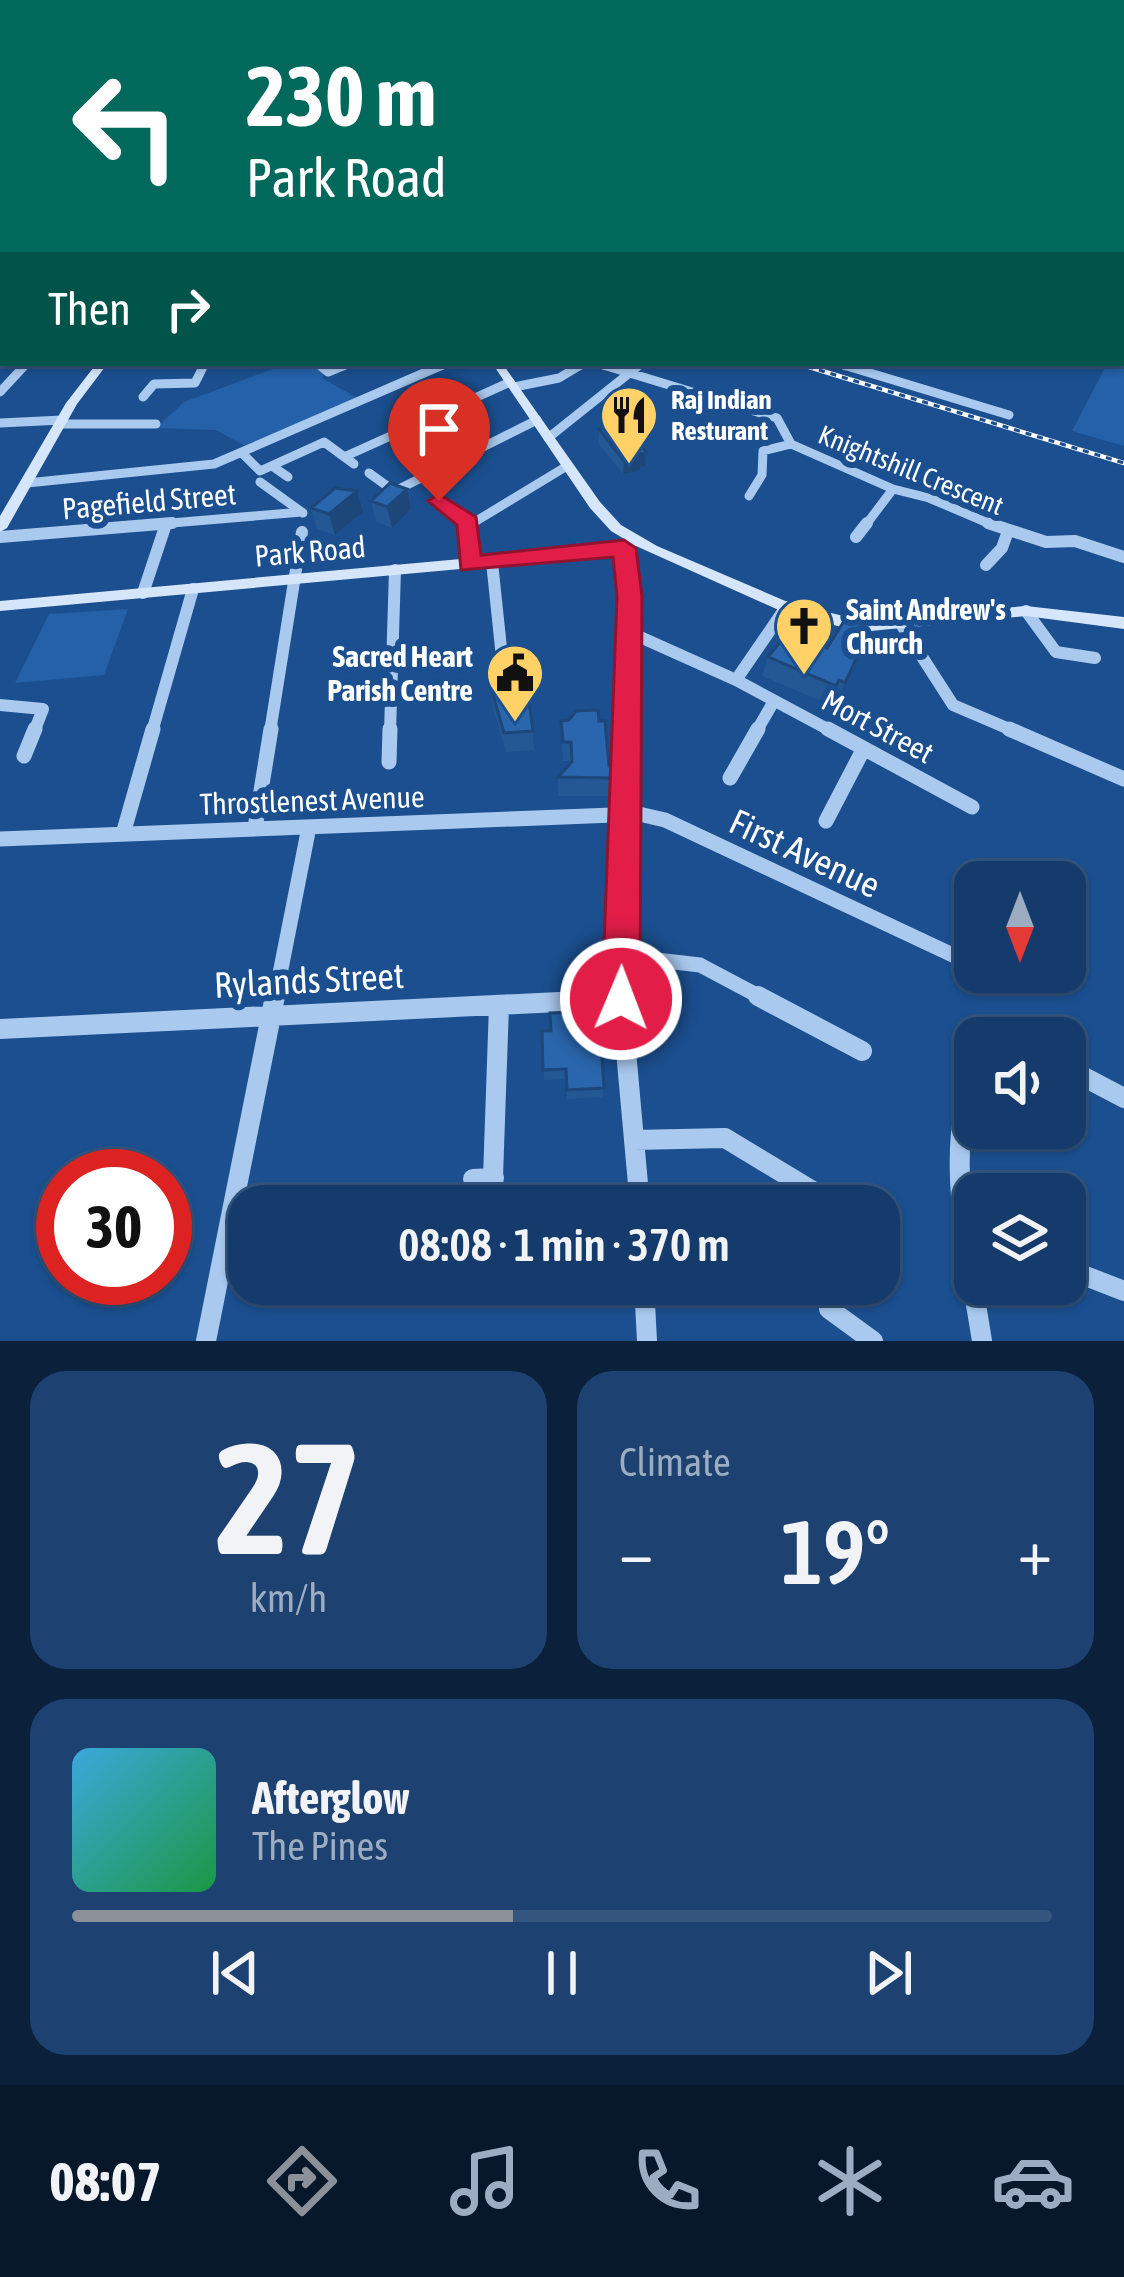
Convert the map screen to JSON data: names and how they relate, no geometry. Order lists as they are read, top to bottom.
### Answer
{
  "streets": {
    "main road": ["Park Road"],
    "street": [
      "Knightshill Crescent",
      "Pagefield Street",
      "Mort Street",
      "Throstlenest Avenue",
      "First Avenue",
      "Rylands Street"
    ]
  },
  "crossings": [
    ["Throstlenest Avenue", "First Avenue"]
  ],
  "places": {
    "restaurant": ["Raj Indian Resturant"],
    "church": ["Saint Andrew's Church"],
    "public building": ["Sacred Heart Parish Centre"]
  },
  "north": "bottom",
  "page": {
    "turn": ["230 m", "Park Road"],
    "then": "Then",
    "limit": "30",
    "trip": "08:08 · 1 min · 370 m",
    "tile": [
      ["27", "km/h"],
      "Climate"
    ],
    "heat": ["−", "19°", "+"],
    "song": ["Afterglow", "The Pines"],
    "tabs": "08:07"
  }
}
